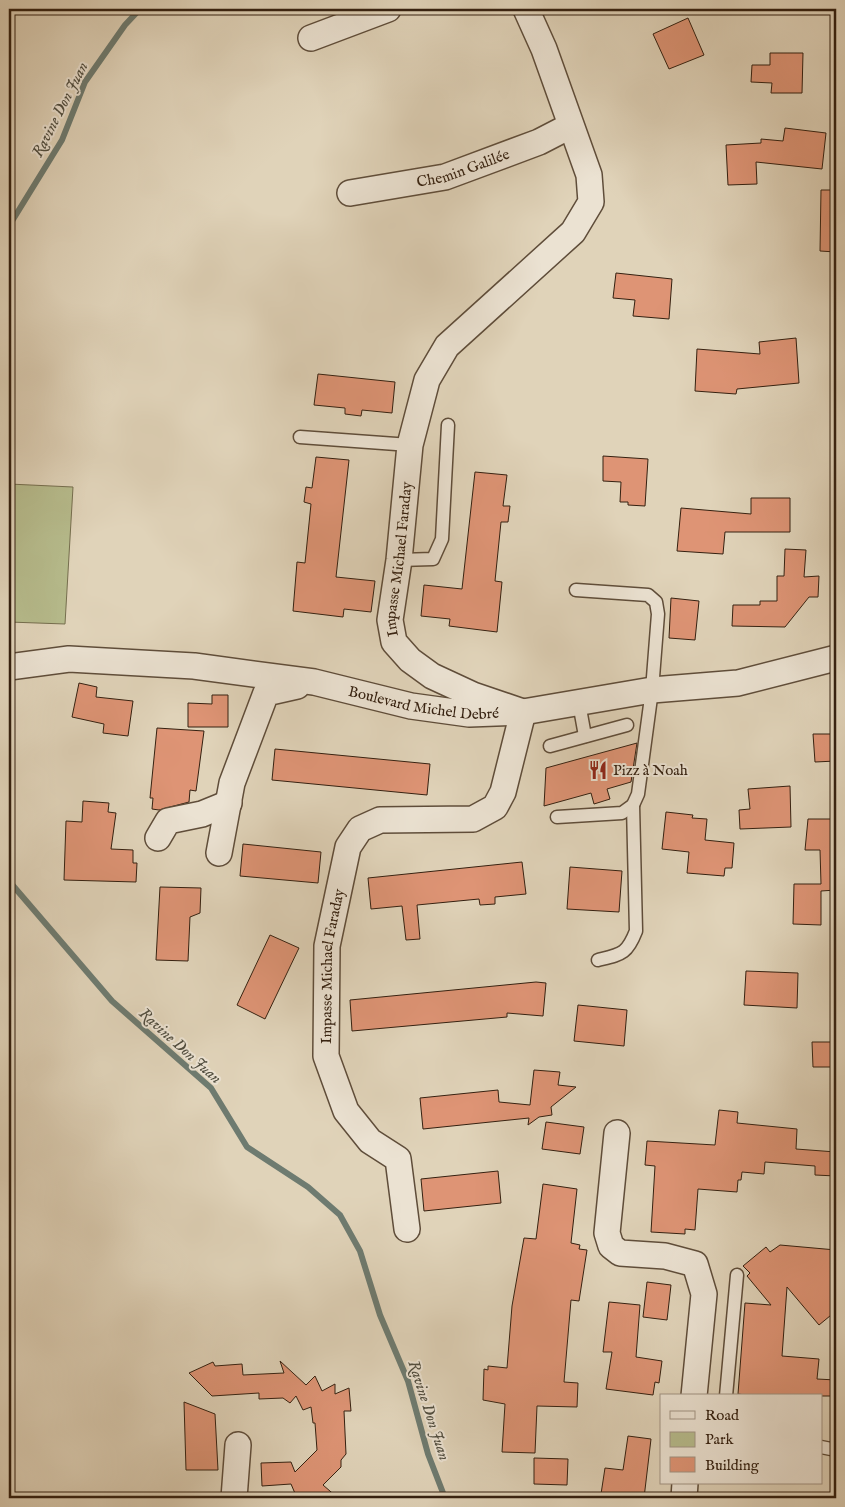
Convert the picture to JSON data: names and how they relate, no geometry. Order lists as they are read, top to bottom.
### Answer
{
  "streets": {
    "street": ["Chemin Galilée", "Impasse Michael Faraday", "Boulevard Michel Debré"]
  },
  "crossings": [
    ["Chemin Galilée", "Impasse Michael Faraday"],
    ["Impasse Michael Faraday", "Boulevard Michel Debré"]
  ],
  "water": ["Ravine Don Juan"],
  "places": {
    "restaurant": ["Pizz à Noah"]
  },
  "legend": ["Road", "Park", "Building"]
}
